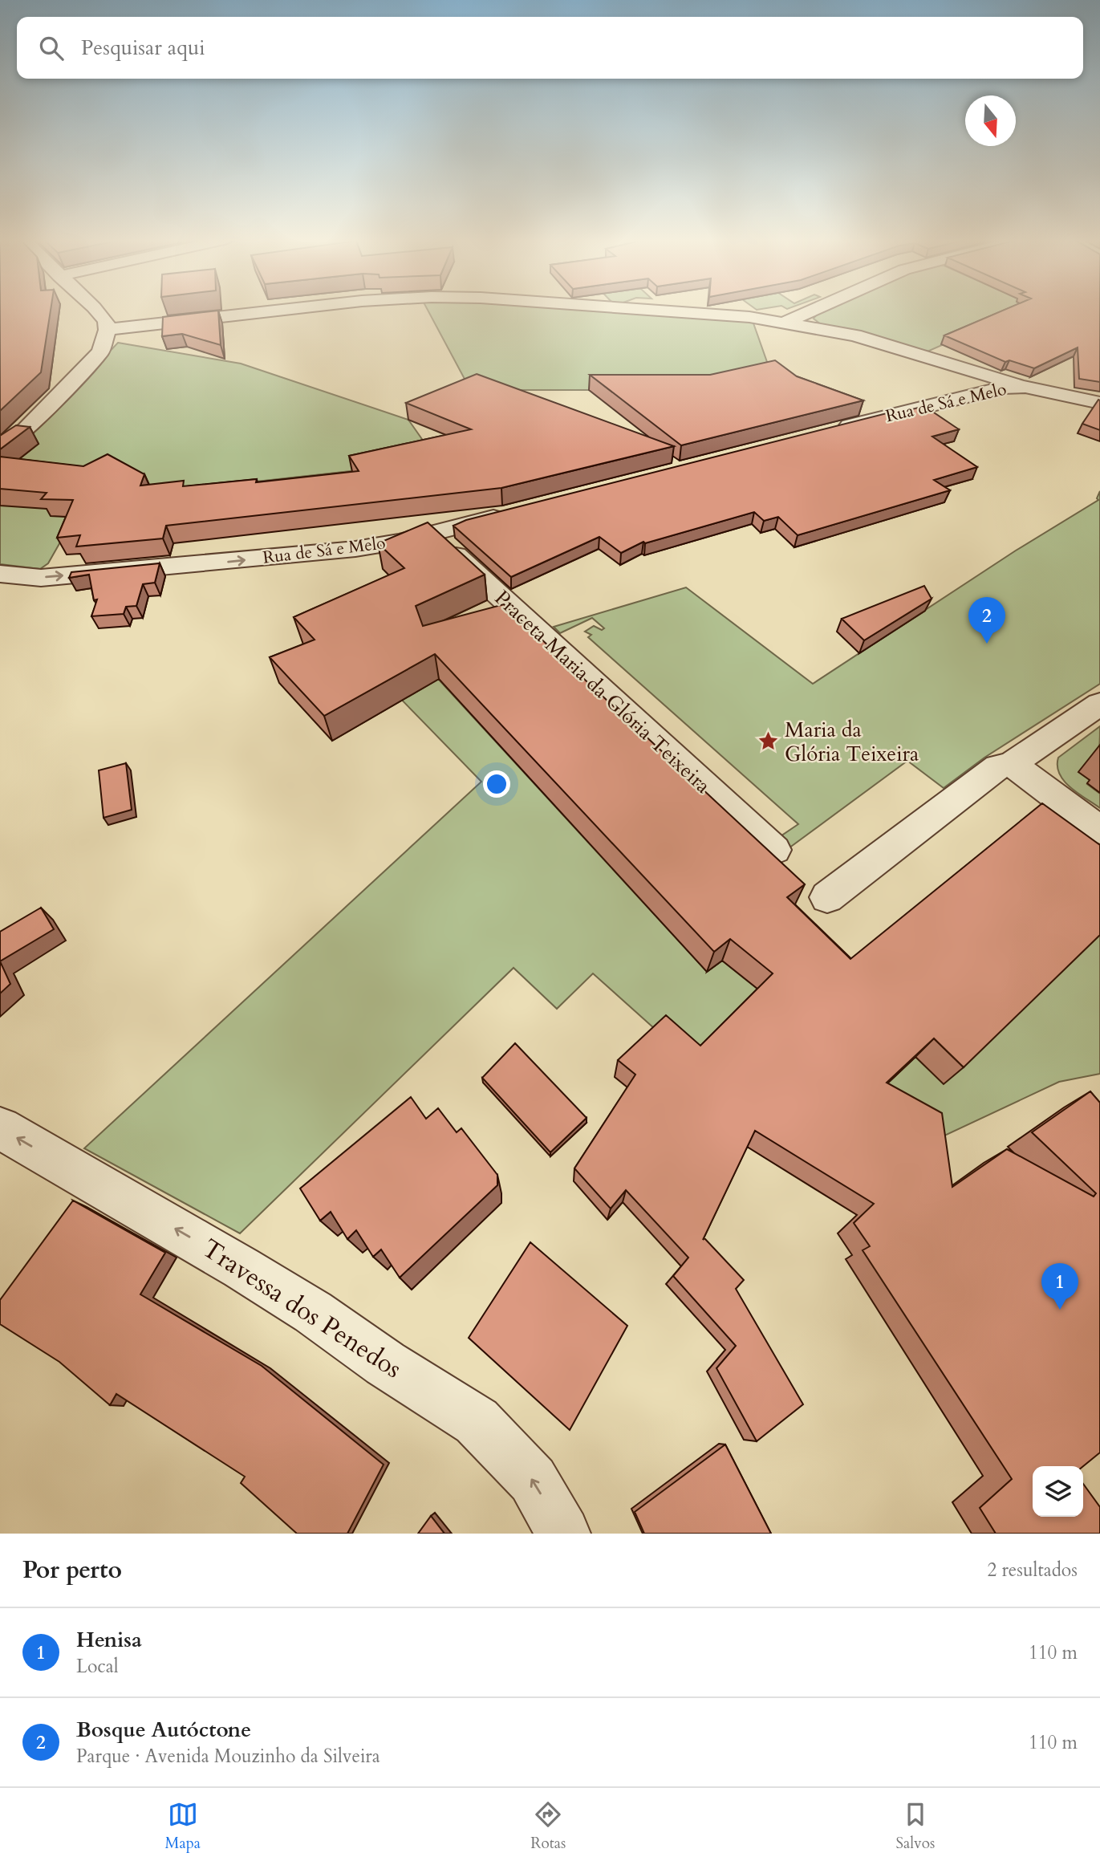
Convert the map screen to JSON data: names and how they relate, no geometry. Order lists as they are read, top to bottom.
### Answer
{
  "streets": {
    "street": ["Rua de Sá e Melo", "Praceta Maria da Glória Teixeira", "Travessa dos Penedos"]
  },
  "crossings": [
    ["Rua de Sá e Melo", "Praceta Maria da Glória Teixeira"]
  ],
  "one_way": ["Travessa dos Penedos"],
  "places": {
    "place": ["Maria da Glória Teixeira"]
  },
  "north": "bottom",
  "page": {
    "search": "Pesquisar aqui",
    "pins": ["2", "1"],
    "heading": ["Por perto", "2 resultados"],
    "list": [
      {
        "mark": "1",
        "name": "Henisa",
        "note": "Local",
        "value": "110 m"
      },
      {
        "mark": "2",
        "name": "Bosque Autóctone",
        "note": "Parque · Avenida Mouzinho da Silveira",
        "value": "110 m"
      }
    ],
    "nav": ["Mapa", "Rotas", "Salvos"]
  }
}
